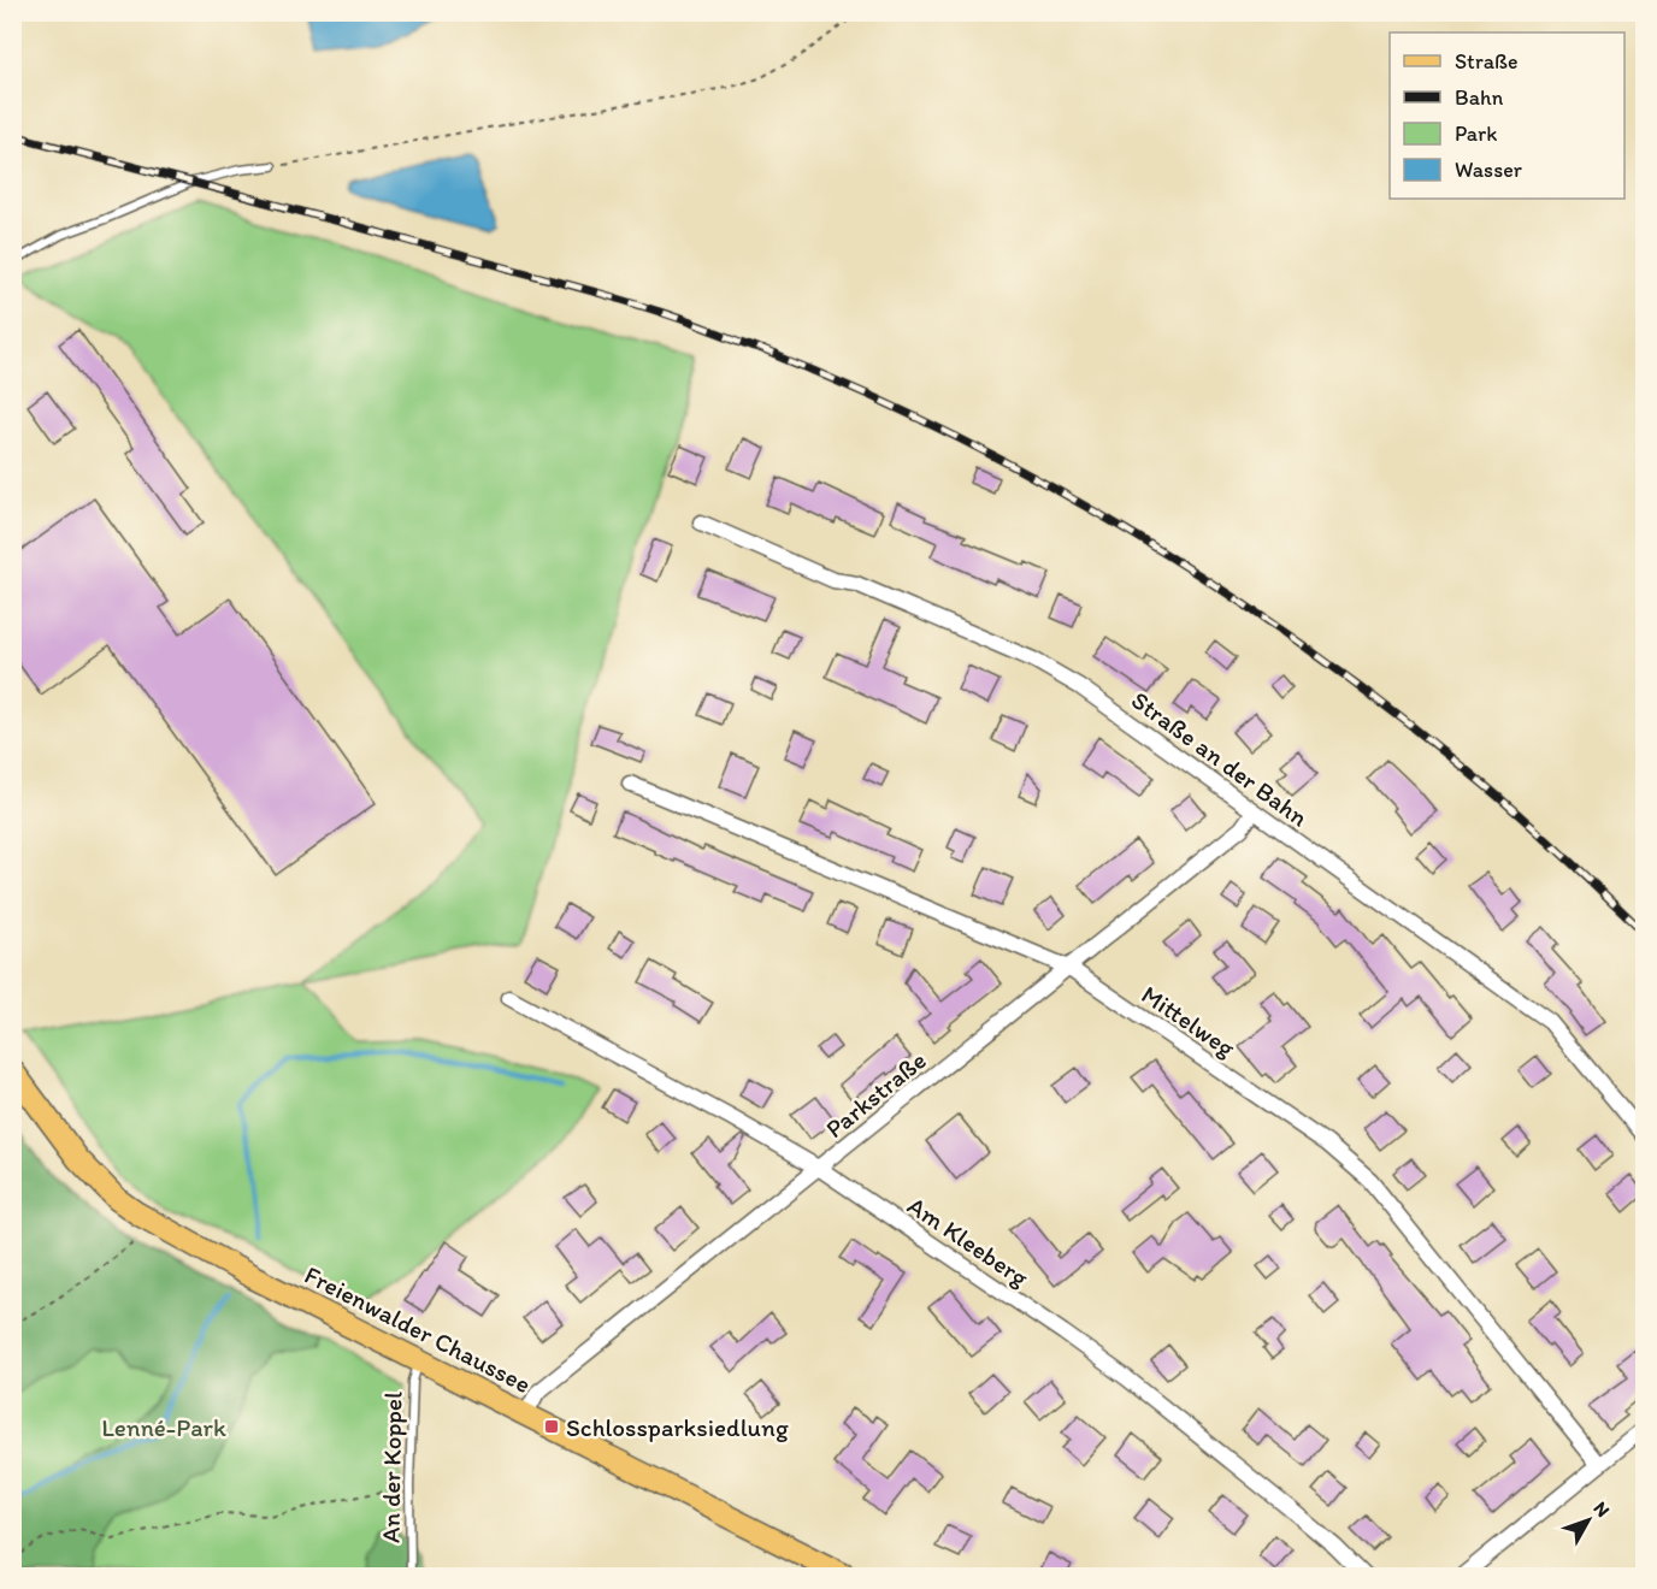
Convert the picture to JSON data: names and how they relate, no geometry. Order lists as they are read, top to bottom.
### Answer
{
  "streets": {
    "main road": ["Freienwalder Chaussee"],
    "street": [
      "Straße an der Bahn",
      "Mittelweg",
      "Parkstraße",
      "Am Kleeberg"
    ],
    "lane": ["An der Koppel"]
  },
  "crossings": [
    ["Straße an der Bahn", "Parkstraße"],
    ["Mittelweg", "Parkstraße"],
    ["Parkstraße", "Am Kleeberg"],
    ["Parkstraße", "Freienwalder Chaussee"],
    ["Freienwalder Chaussee", "An der Koppel"]
  ],
  "parks": ["Lenné-Park"],
  "places": {
    "transit": ["Schlossparksiedlung"]
  },
  "legend": [
    "Straße",
    "Bahn",
    "Park",
    "Wasser"
  ],
  "north": "top right"
}
